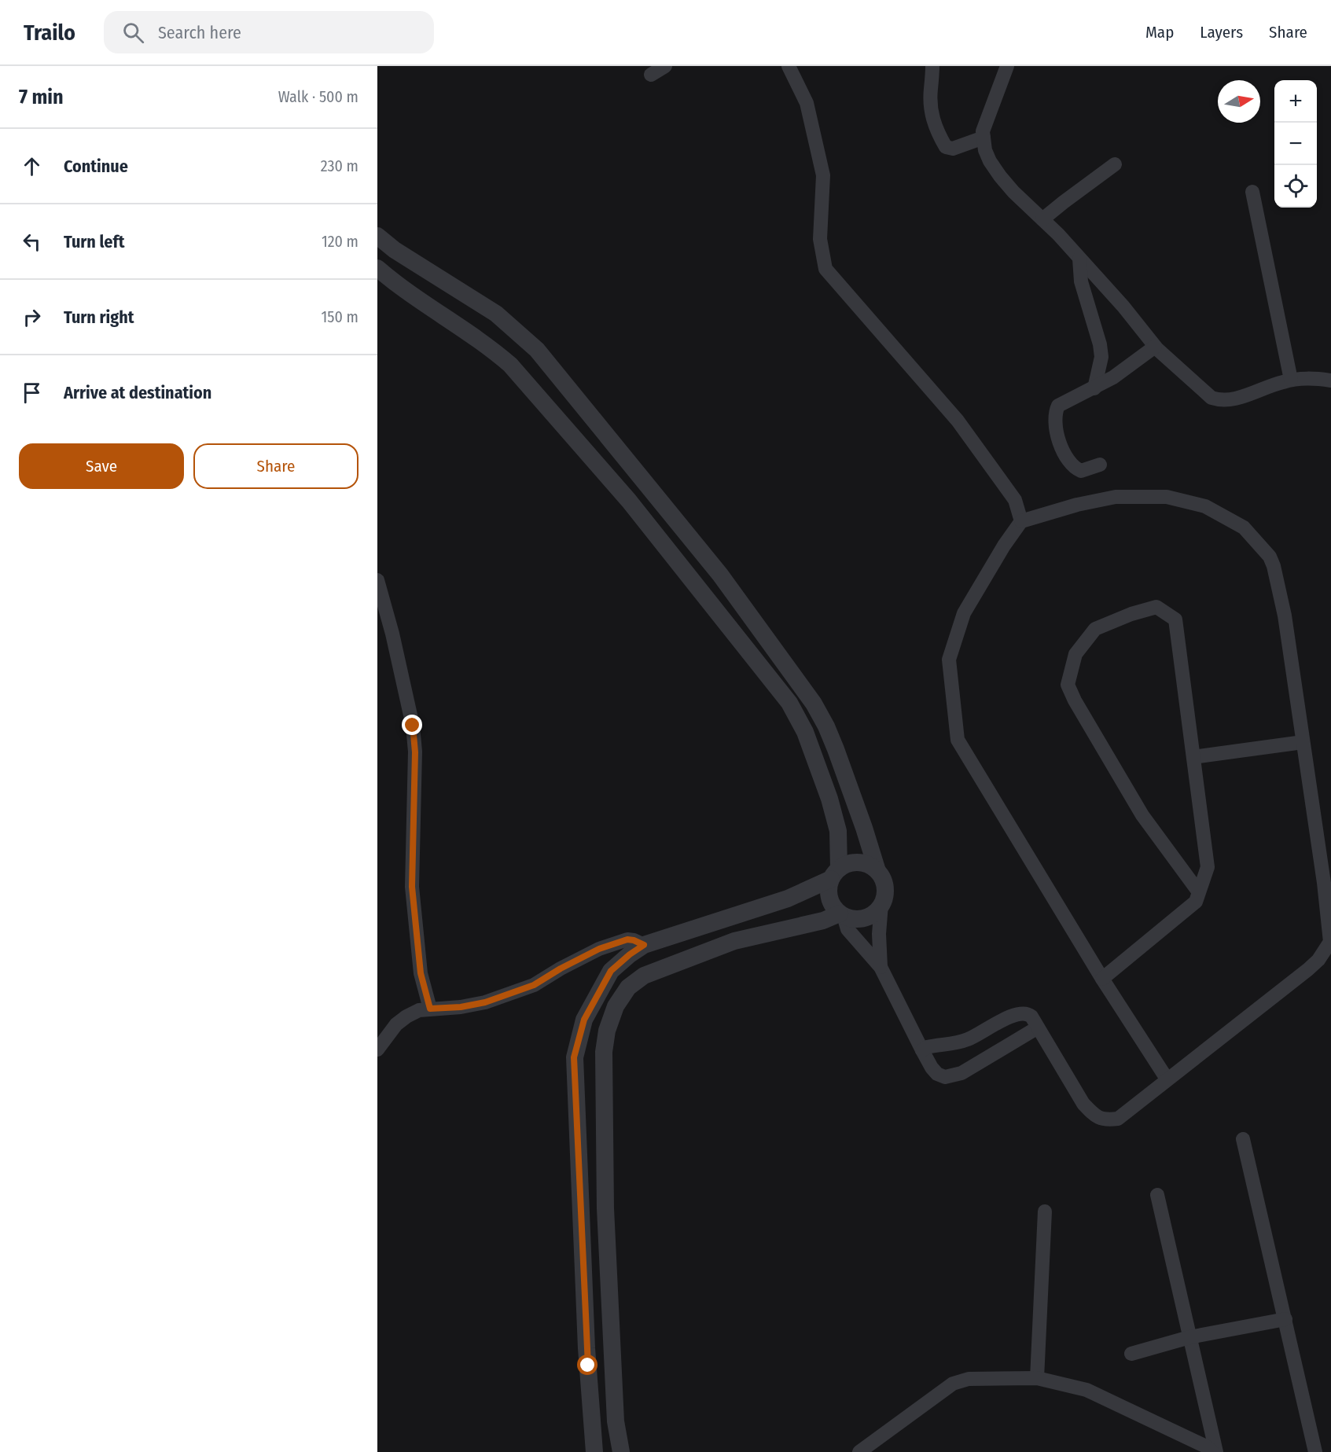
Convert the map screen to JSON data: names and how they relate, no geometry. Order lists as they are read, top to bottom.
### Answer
{
  "north": "right",
  "page": {
    "header": "Trailo",
    "search": "Search here",
    "nav": ["Map", "Layers", "Share"],
    "heading": ["7 min", "Walk · 500 m"],
    "map_buttons": ["+", "−"],
    "list": [
      ["Continue", "230 m"],
      ["Turn left", "120 m"],
      ["Turn right", "150 m"],
      "Arrive at destination"
    ],
    "buttons": ["Save", "Share"]
  }
}
